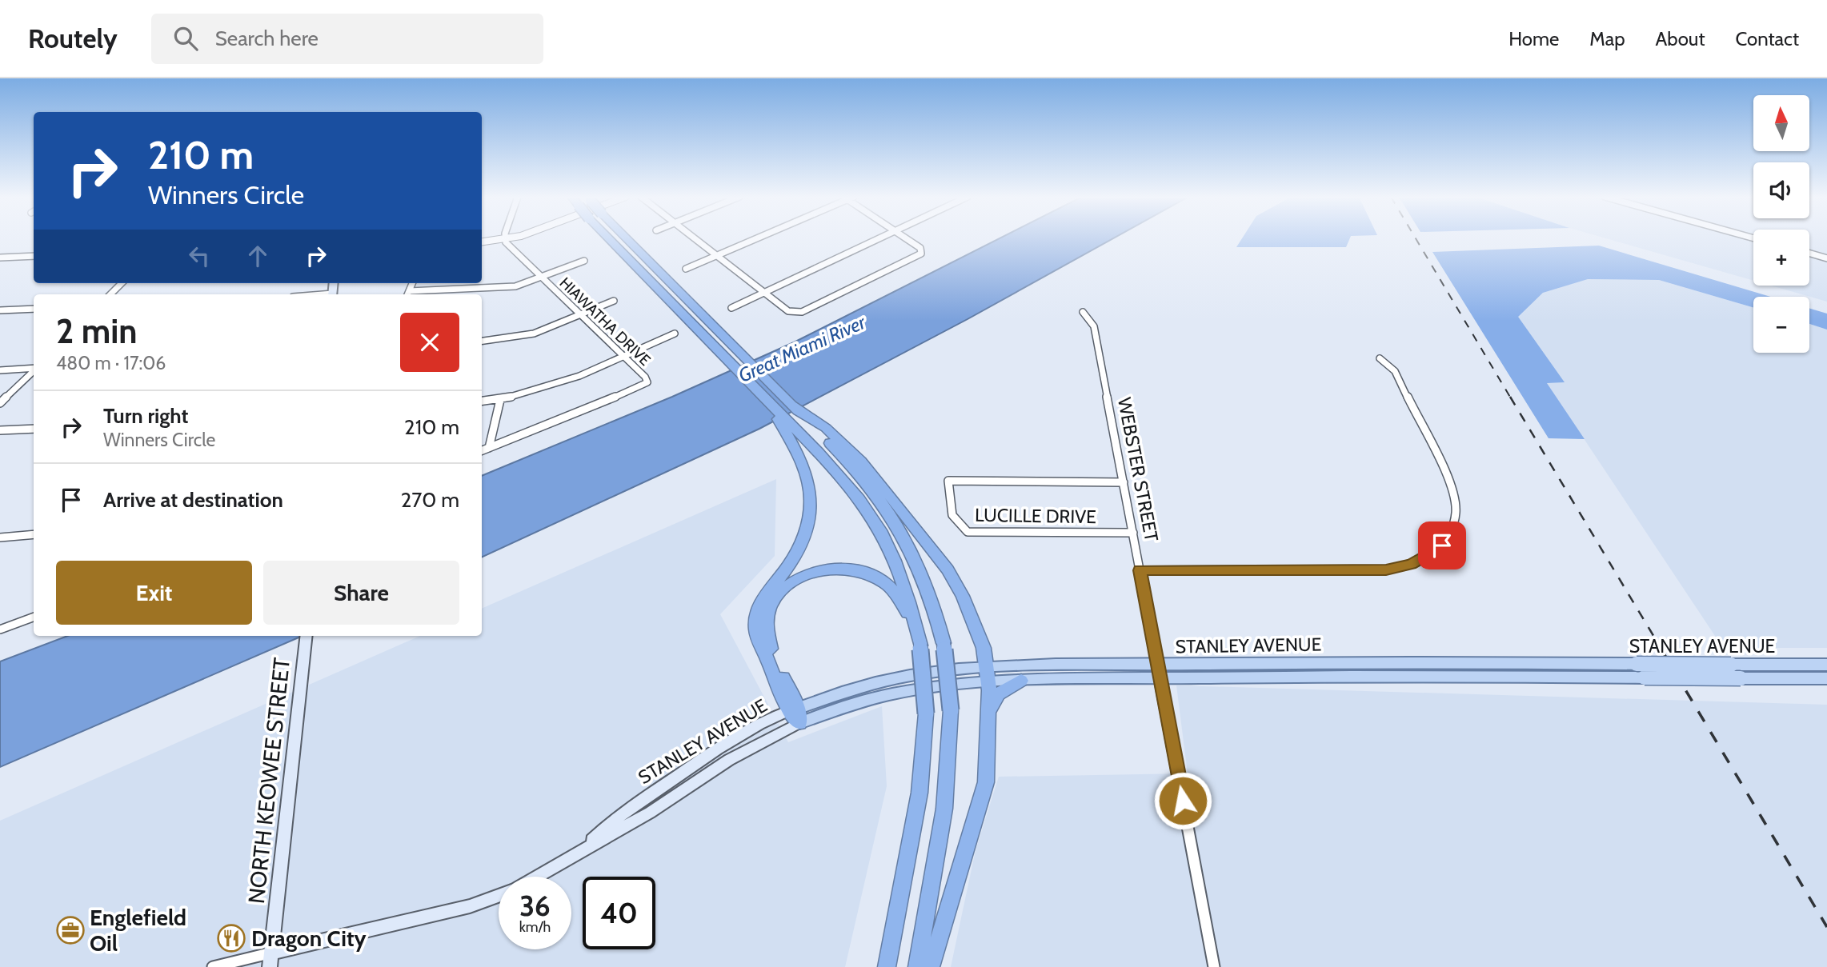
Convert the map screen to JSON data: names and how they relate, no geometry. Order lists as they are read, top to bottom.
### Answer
{
  "streets": {
    "main road": ["STANLEY AVENUE", "NORTH KEOWEE STREET"],
    "street": ["HIAWATHA DRIVE", "WEBSTER STREET", "LUCILLE DRIVE"]
  },
  "crossings": [
    ["WEBSTER STREET", "LUCILLE DRIVE"],
    ["WEBSTER STREET", "STANLEY AVENUE"]
  ],
  "water": ["Great Miami River"],
  "places": {
    "office": ["Englefield Oil"],
    "restaurant": ["Dragon City"]
  },
  "north": "top",
  "page": {
    "header": "Routely",
    "search": "Search here",
    "nav": [
      "Home",
      "Map",
      "About",
      "Contact"
    ],
    "map_buttons": ["+", "−"],
    "turn": ["210 m", "Winners Circle"],
    "heading": ["2 min", "480 m · 17:06"],
    "list": [
      {
        "name": "Turn right",
        "note": "Winners Circle",
        "value": "210 m"
      },
      {
        "name": "Arrive at destination",
        "value": "270 m"
      }
    ],
    "buttons": ["Exit", "Share"],
    "speed": "36 km/h",
    "limit": "40"
  }
}
